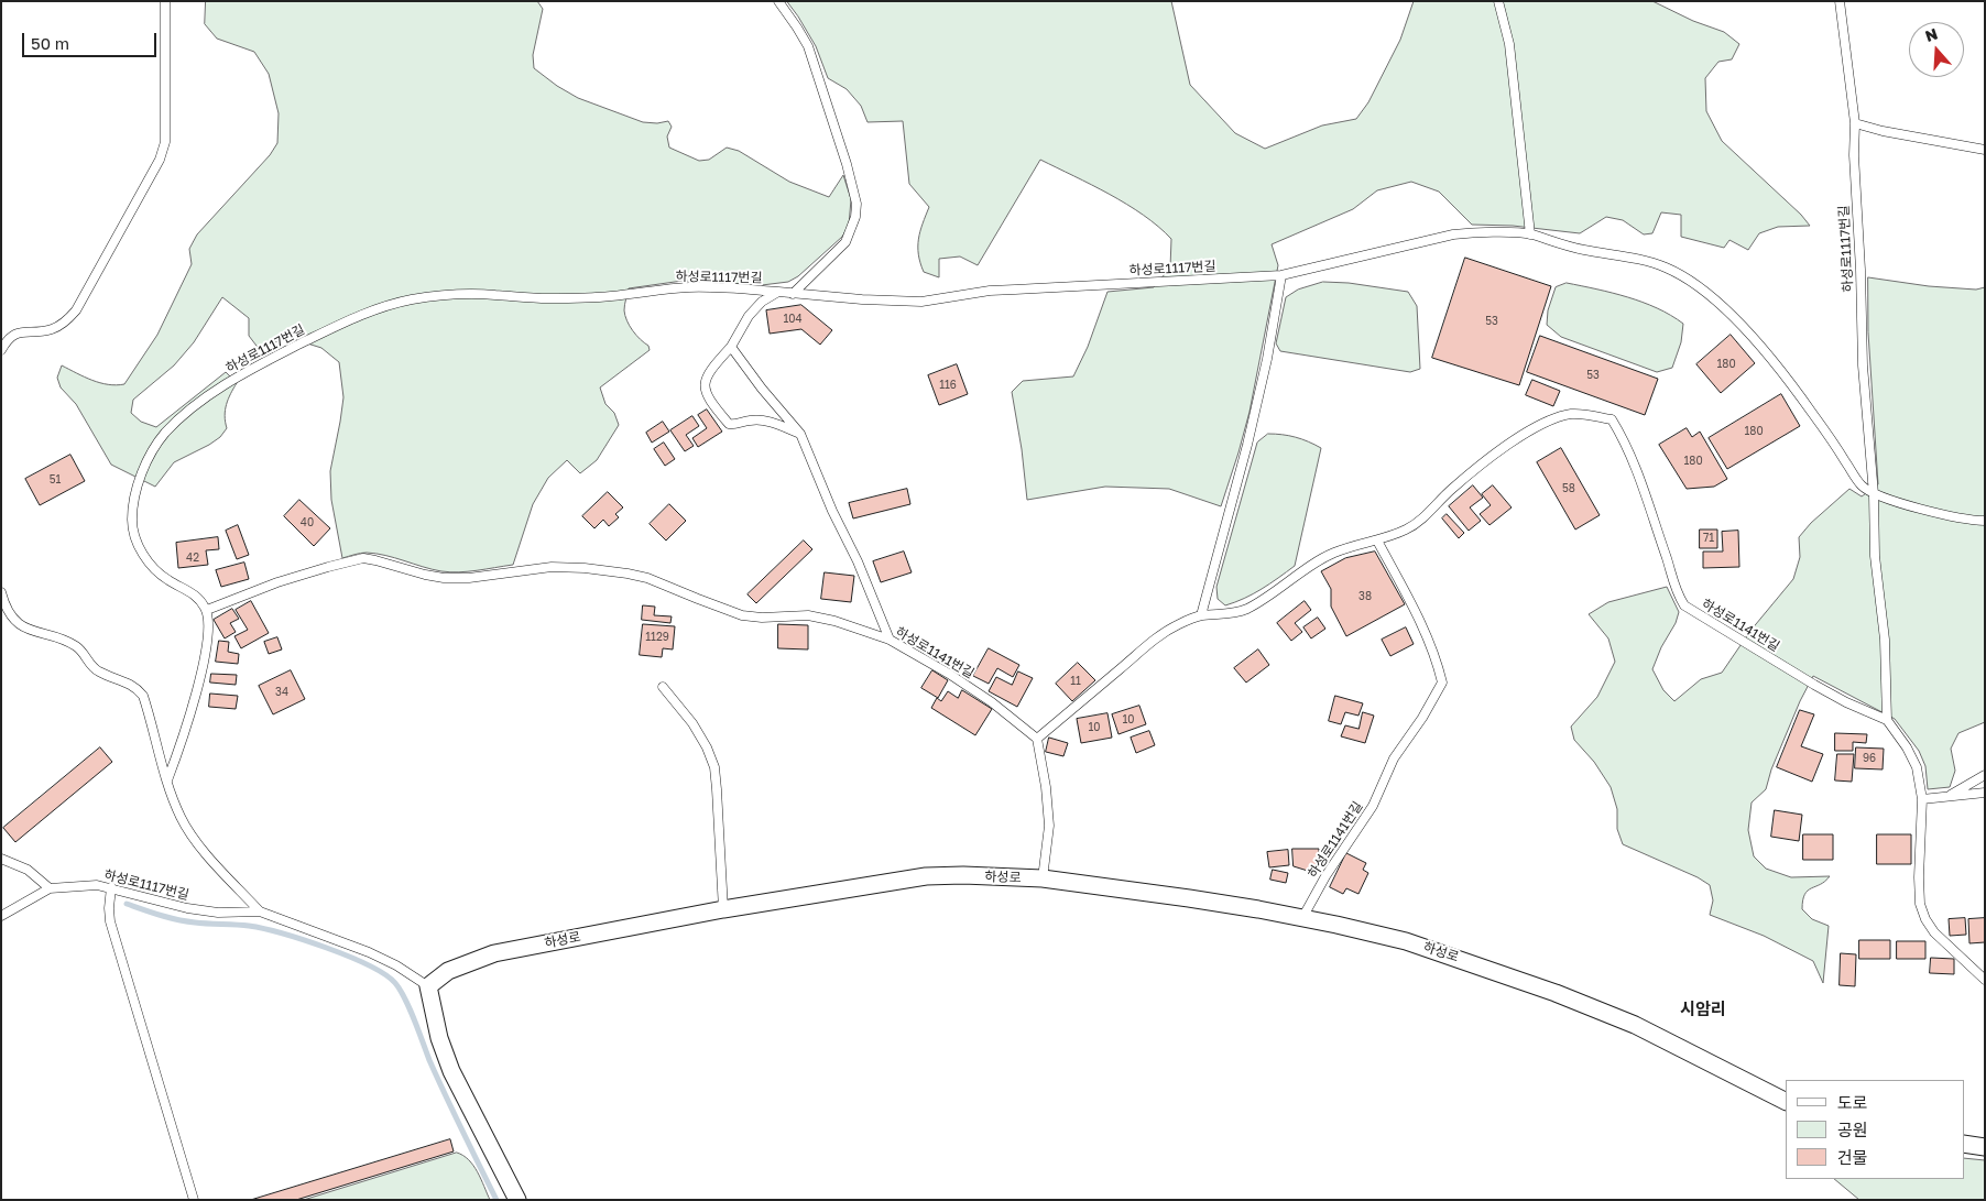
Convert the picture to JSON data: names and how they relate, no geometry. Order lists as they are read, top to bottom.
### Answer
{
  "streets": {
    "street": ["하성로"],
    "lane": ["하성로1117번길", "하성로1141번길"]
  },
  "crossings": [
    ["하성로1117번길", "하성로1141번길"],
    ["하성로1117번길", "하성로"],
    ["하성로1141번길", "하성로"]
  ],
  "districts": ["시암리"],
  "house_numbers": [
    "104",
    "53",
    "180",
    "53",
    "116",
    "180",
    "180",
    "51",
    "58",
    "40",
    "71",
    "42",
    "38",
    "1129",
    "11",
    "34",
    "10",
    "10",
    "96"
  ],
  "legend": ["도로", "공원", "건물"],
  "scale_bar": "50 m",
  "north": "top"
}
